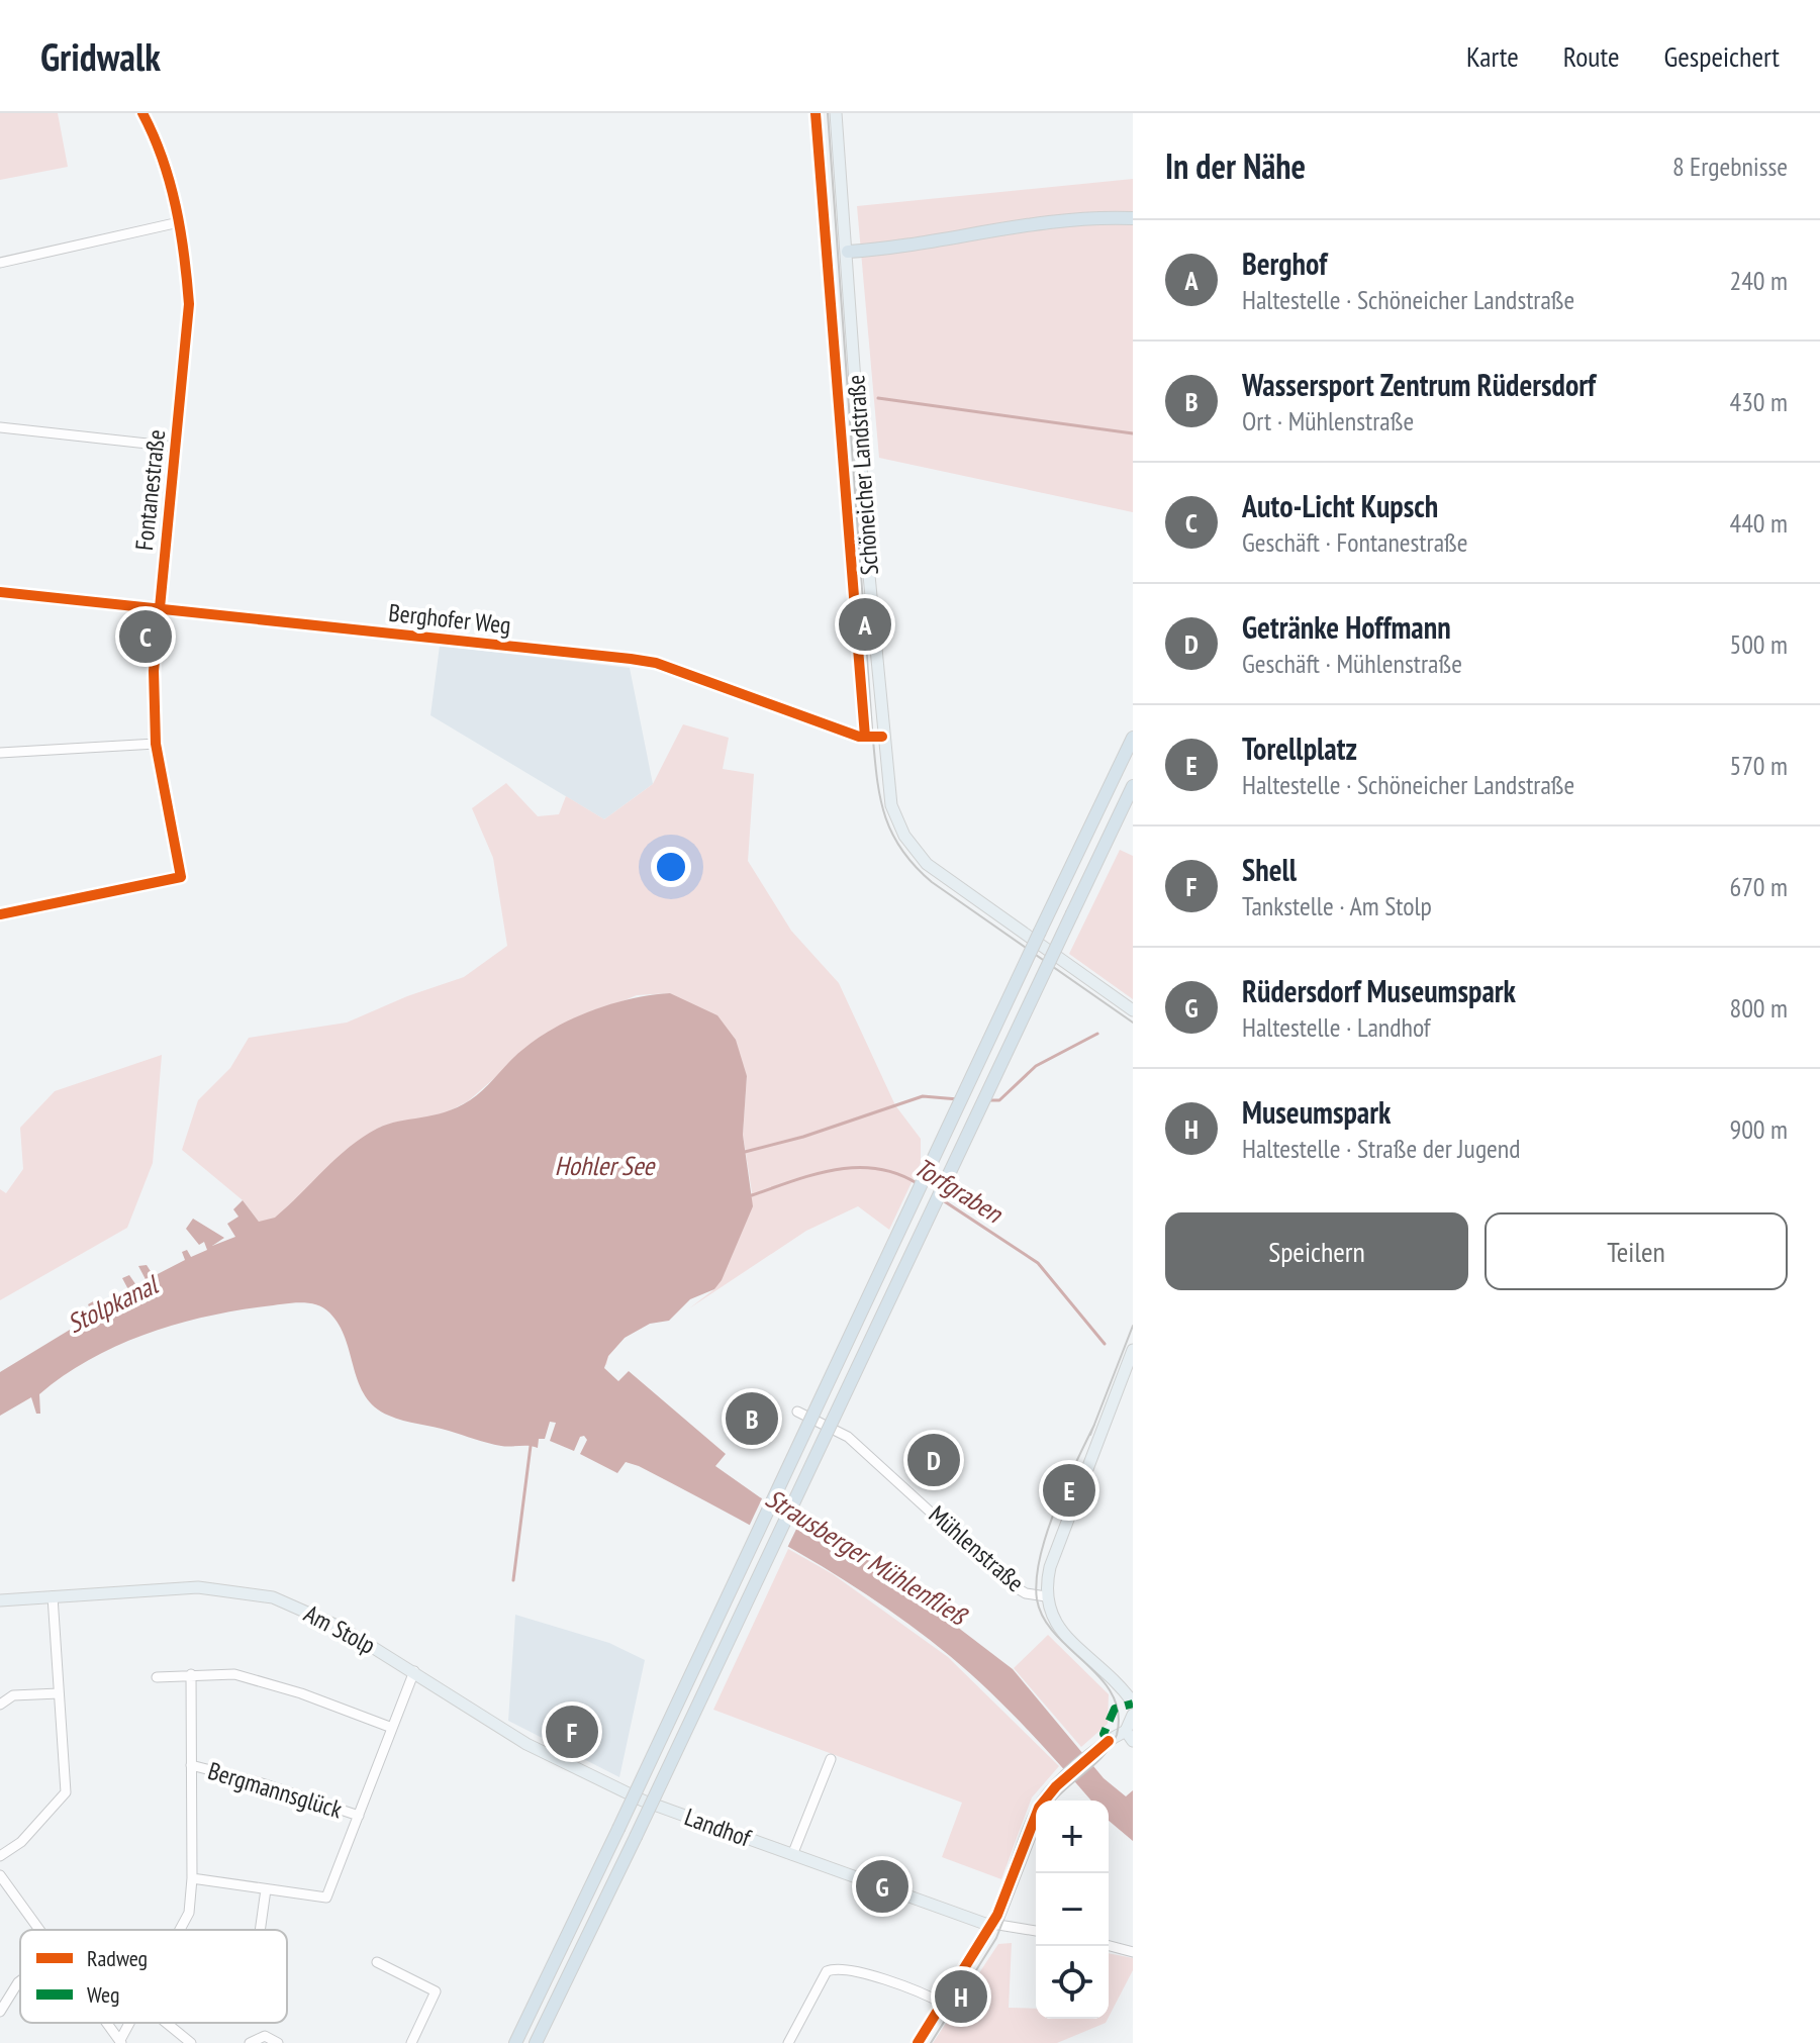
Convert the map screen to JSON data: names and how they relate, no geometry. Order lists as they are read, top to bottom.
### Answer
{
  "streets": {
    "main road": [
      "Schöneicher Landstraße",
      "Mühlenstraße",
      "Am Stolp",
      "Landhof"
    ],
    "street": ["Fontanestraße", "Berghofer Weg", "Bergmannsglück"]
  },
  "crossings": [
    ["Schöneicher Landstraße", "Berghofer Weg"],
    ["Fontanestraße", "Berghofer Weg"],
    ["Am Stolp", "Bergmannsglück"],
    ["Am Stolp", "Landhof"]
  ],
  "water": [
    "Hohler See",
    "Torfgraben",
    "Stolpkanal",
    "Strausberger Mühlenfließ"
  ],
  "legend": ["Radweg", "Weg"],
  "page": {
    "header": "Gridwalk",
    "nav": ["Karte", "Route", "Gespeichert"],
    "heading": ["In der Nähe", "8 Ergebnisse"],
    "list": [
      {
        "mark": "A",
        "name": "Berghof",
        "note": "Haltestelle · Schöneicher Landstraße",
        "value": "240 m"
      },
      {
        "mark": "B",
        "name": "Wassersport Zentrum Rüdersdorf",
        "note": "Ort · Mühlenstraße",
        "value": "430 m"
      },
      {
        "mark": "C",
        "name": "Auto-Licht Kupsch",
        "note": "Geschäft · Fontanestraße",
        "value": "440 m"
      },
      {
        "mark": "D",
        "name": "Getränke Hoffmann",
        "note": "Geschäft · Mühlenstraße",
        "value": "500 m"
      },
      {
        "mark": "E",
        "name": "Torellplatz",
        "note": "Haltestelle · Schöneicher Landstraße",
        "value": "570 m"
      },
      {
        "mark": "F",
        "name": "Shell",
        "note": "Tankstelle · Am Stolp",
        "value": "670 m"
      },
      {
        "mark": "G",
        "name": "Rüdersdorf Museumspark",
        "note": "Haltestelle · Landhof",
        "value": "800 m"
      },
      {
        "mark": "H",
        "name": "Museumspark",
        "note": "Haltestelle · Straße der Jugend",
        "value": "900 m"
      }
    ],
    "pins": [
      "A",
      "C",
      "B",
      "D",
      "E",
      "F",
      "G",
      "H"
    ],
    "buttons": ["Speichern", "Teilen"],
    "map_buttons": ["+", "−"]
  }
}
